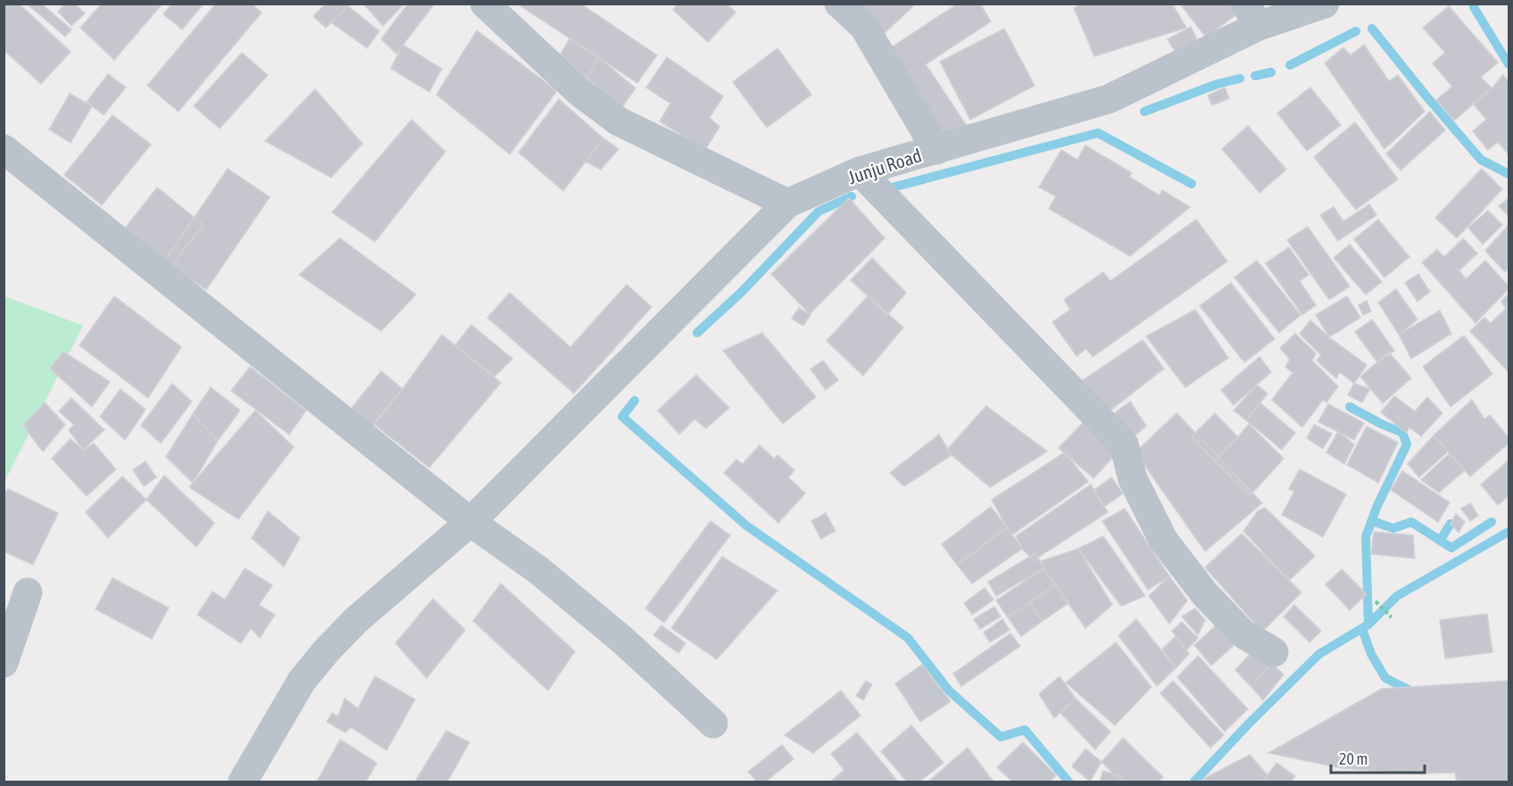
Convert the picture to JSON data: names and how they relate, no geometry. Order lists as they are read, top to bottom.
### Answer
{
  "streets": {
    "street": ["Junju Road"]
  },
  "scale_bar": "20 m"
}
